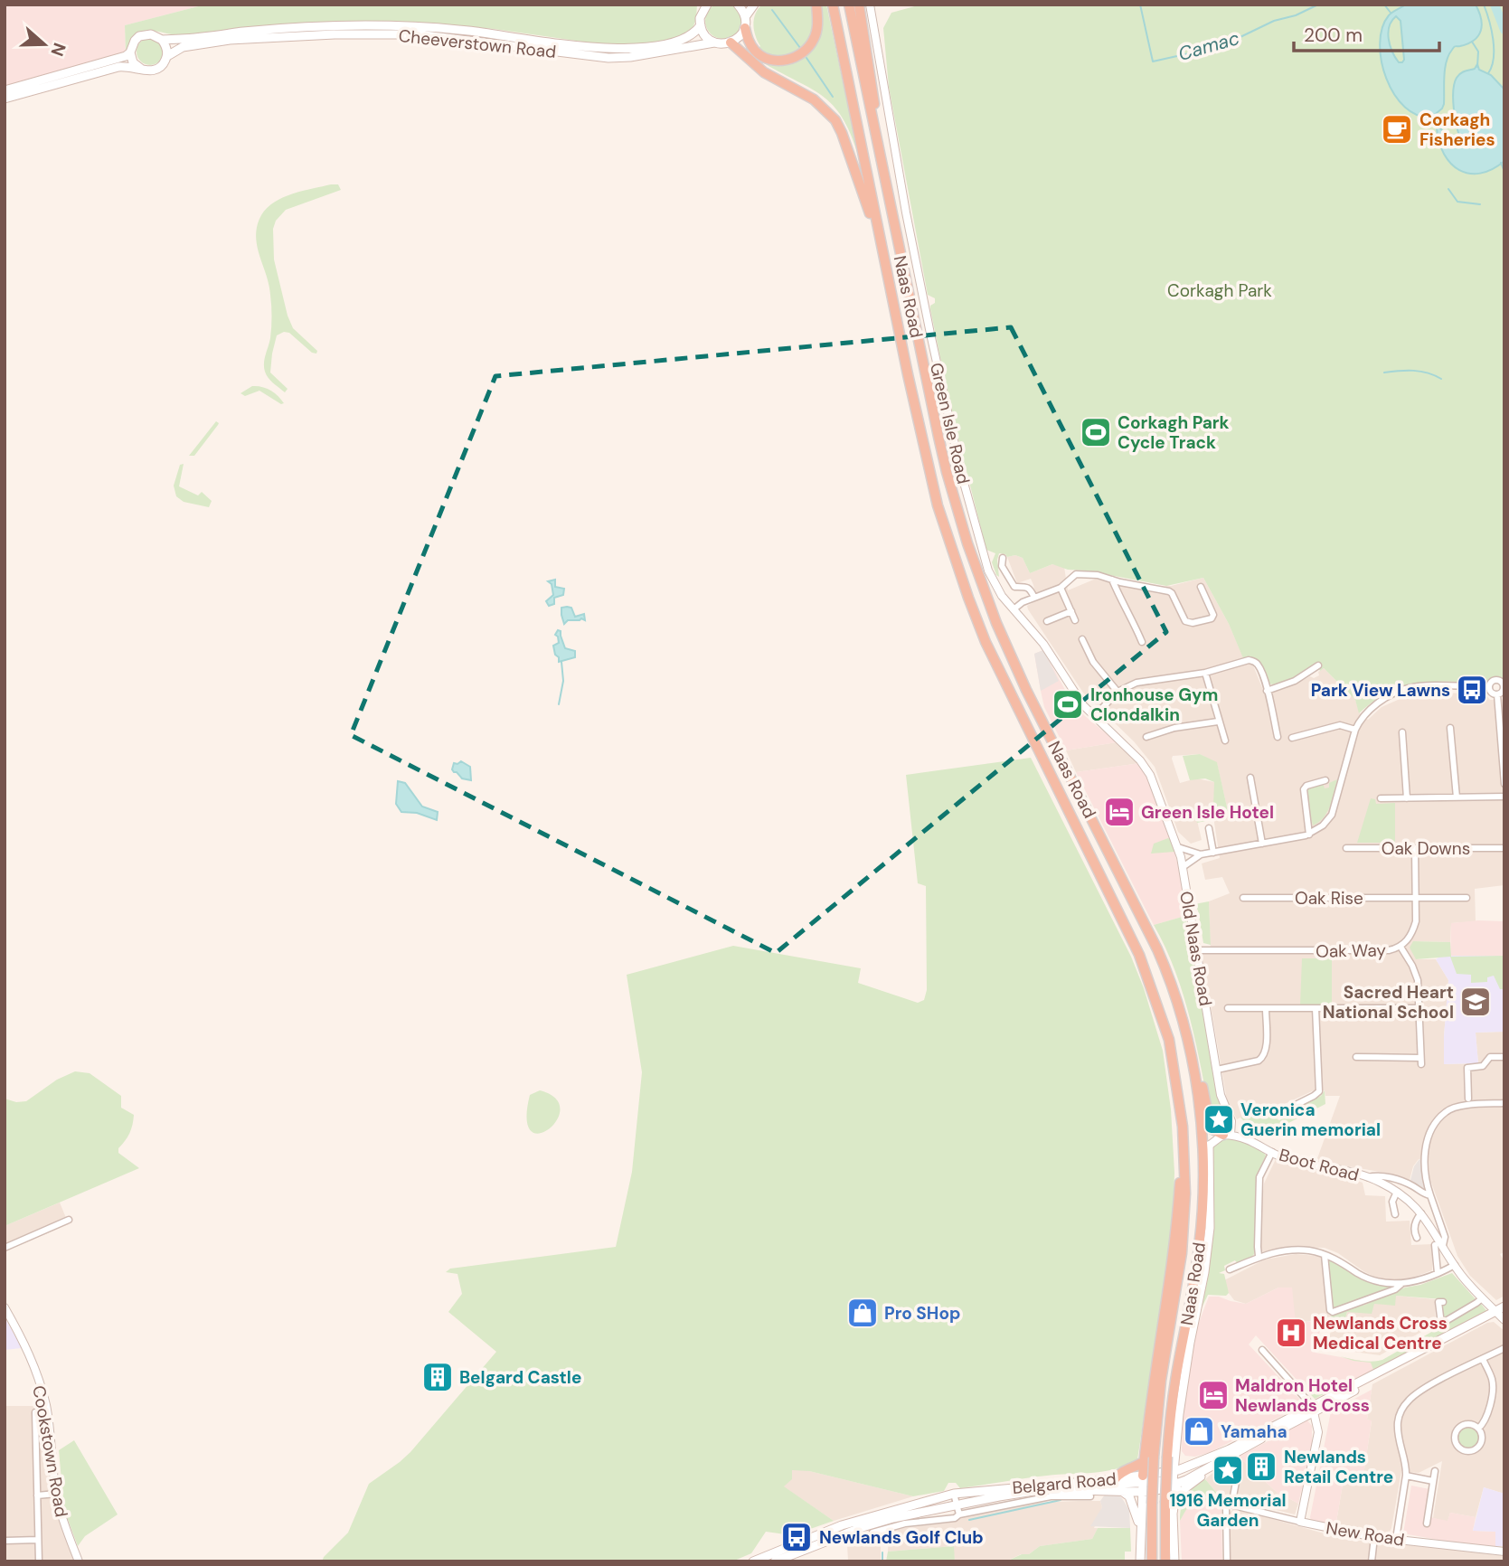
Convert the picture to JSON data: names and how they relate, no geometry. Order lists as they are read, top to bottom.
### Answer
{
  "streets": {
    "highway": ["Naas Road"],
    "main road": ["Cheeverstown Road", "Belgard Road"],
    "street": [
      "Green Isle Road",
      "Oak Downs",
      "Oak Rise",
      "Old Naas Road",
      "Oak Way",
      "Boot Road",
      "Cookstown Road",
      "New Road"
    ]
  },
  "crossings": [
    ["Naas Road", "Belgard Road"],
    ["Green Isle Road", "Old Naas Road"],
    ["Oak Downs", "Oak Way"],
    ["Oak Rise", "Oak Way"],
    ["Old Naas Road", "Oak Way"],
    ["Old Naas Road", "Boot Road"]
  ],
  "water": ["Camac"],
  "parks": ["Corkagh Park"],
  "places": {
    "cafe": ["Corkagh Fisheries"],
    "sports": ["Corkagh Park Cycle Track", "Ironhouse Gym Clondalkin"],
    "bus stop": ["Park View Lawns", "Newlands Golf Club"],
    "hotel": ["Green Isle Hotel", "Maldron Hotel Newlands Cross"],
    "school or university": ["Sacred Heart National School"],
    "place": ["Veronica Guerin memorial", "1916 Memorial Garden"],
    "shop": ["Pro SHop", "Yamaha"],
    "hospital": ["Newlands Cross Medical Centre"],
    "building": ["Belgard Castle", "Newlands Retail Centre"]
  },
  "scale_bar": "200 m",
  "north": "right"
}
